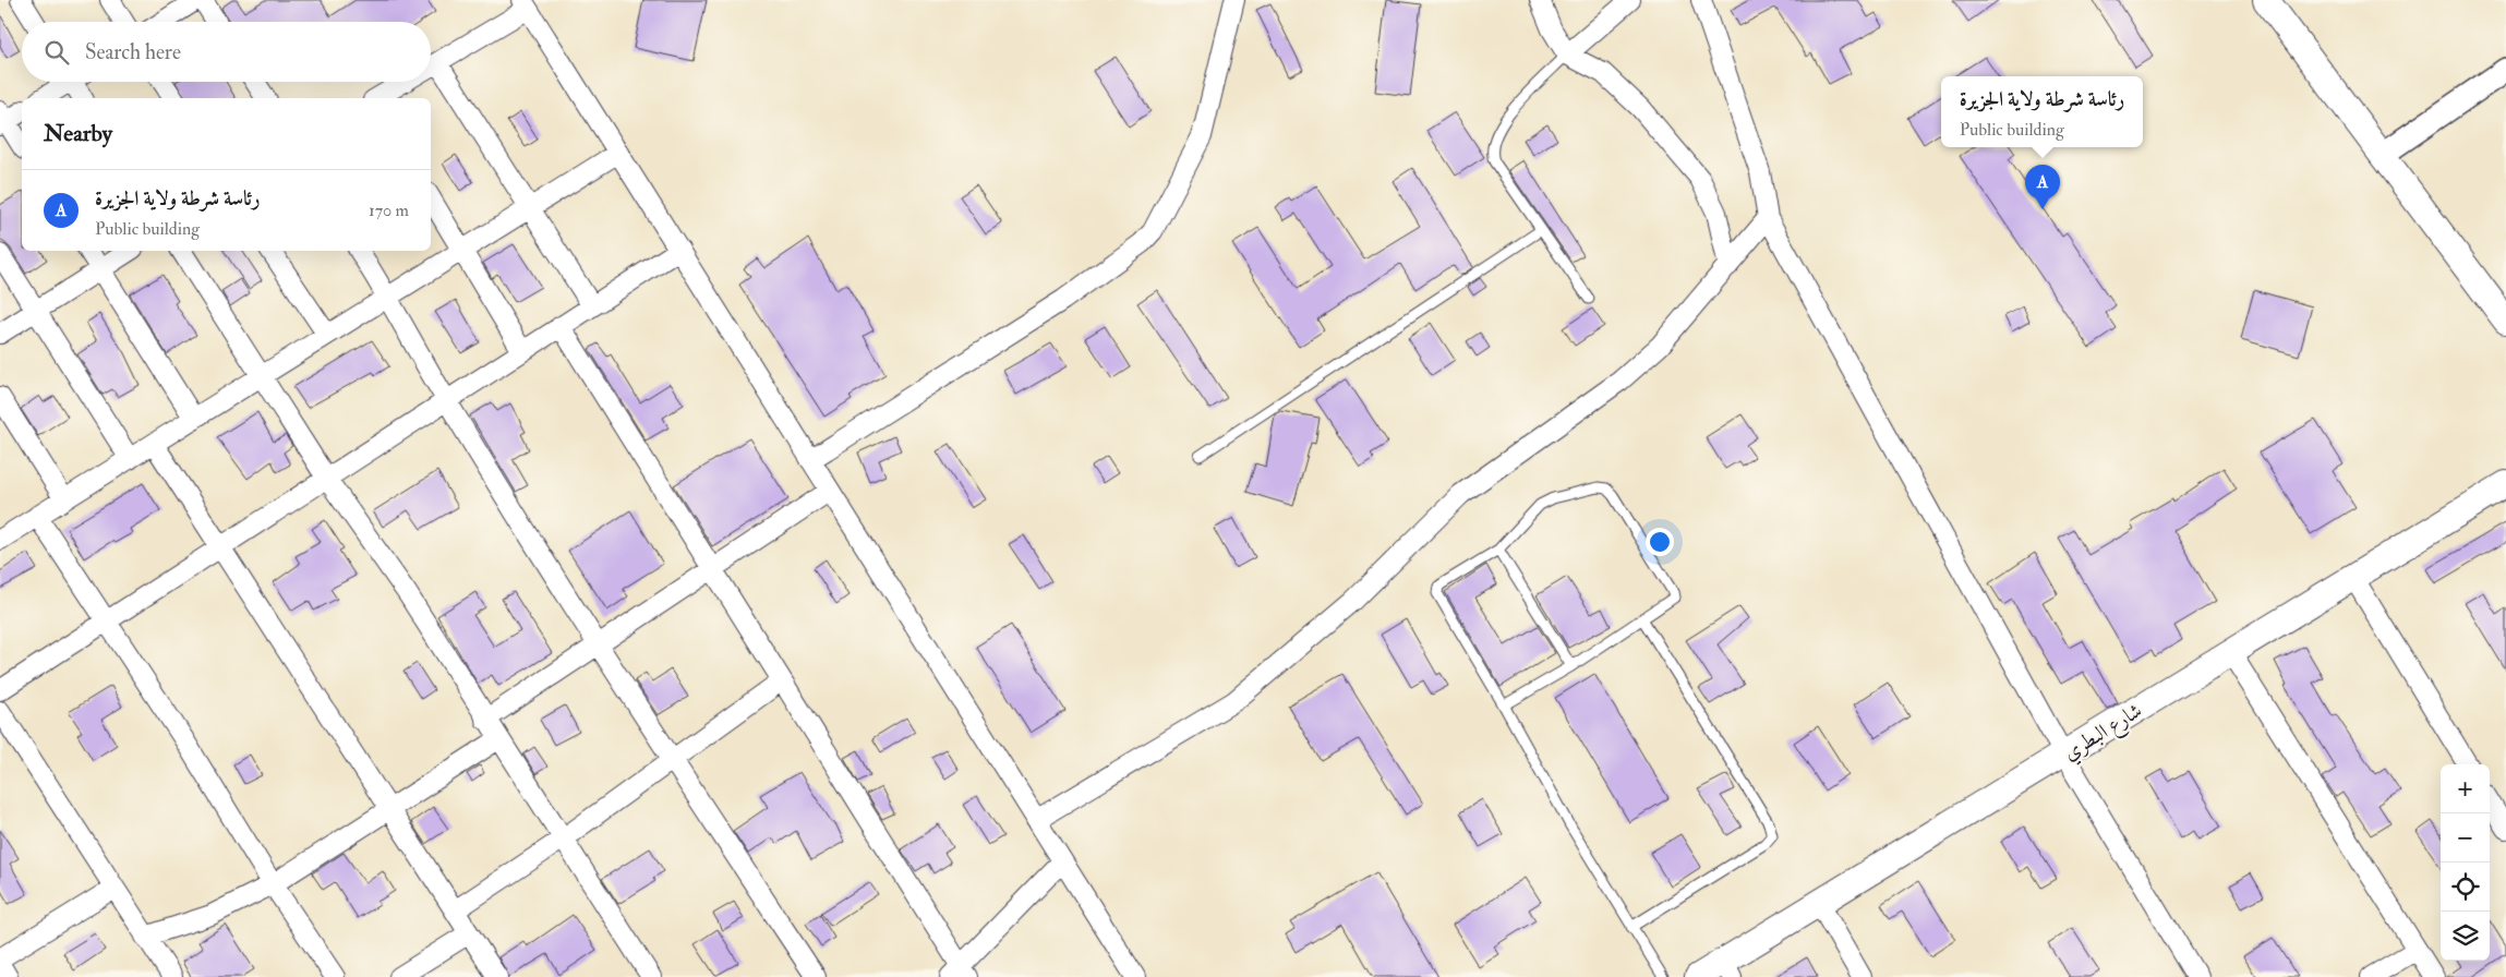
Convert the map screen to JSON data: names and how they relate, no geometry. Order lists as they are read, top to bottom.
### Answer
{
  "streets": {
    "main road": ["شارع البطري"]
  },
  "page": {
    "search": "Search here",
    "popup": ["رئاسة شرطة ولاية الجزيرة", "Public building"],
    "heading": "Nearby",
    "pins": "A",
    "list": [
      {
        "mark": "A",
        "name": "رئاسة شرطة ولاية الجزيرة",
        "note": "Public building",
        "value": "170 m"
      }
    ],
    "map_buttons": ["+", "−"]
  }
}
